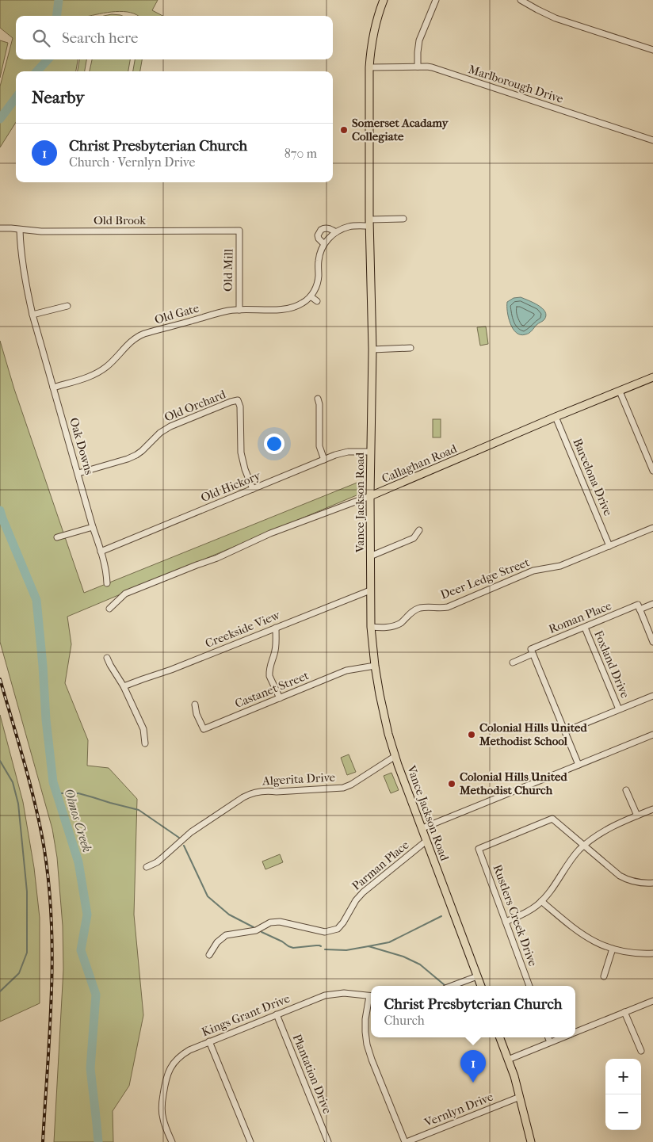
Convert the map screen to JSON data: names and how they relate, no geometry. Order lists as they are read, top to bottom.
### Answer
{
  "streets": {
    "main road": ["Callaghan Road", "Vance Jackson Road"],
    "street": [
      "Marlborough Drive",
      "Old Brook",
      "Old Mill",
      "Old Gate",
      "Old Orchard",
      "Oak Downs",
      "Barcelona Drive",
      "Old Hickory",
      "Deer Ledge Street",
      "Roman Place",
      "Creekside View",
      "Foxland Drive",
      "Castanet Street",
      "Algerita Drive",
      "Parman Place",
      "Rustlers Creek Drive",
      "Kings Grant Drive",
      "Plantation Drive",
      "Vernlyn Drive"
    ]
  },
  "crossings": [
    ["Marlborough Drive", "Vance Jackson Road"],
    ["Old Brook", "Old Mill"],
    ["Old Brook", "Oak Downs"],
    ["Old Mill", "Old Gate"],
    ["Old Gate", "Oak Downs"],
    ["Old Orchard", "Oak Downs"],
    ["Old Orchard", "Old Hickory"],
    ["Oak Downs", "Old Hickory"],
    ["Callaghan Road", "Barcelona Drive"],
    ["Callaghan Road", "Vance Jackson Road"],
    ["Barcelona Drive", "Deer Ledge Street"],
    ["Old Hickory", "Vance Jackson Road"],
    ["Vance Jackson Road", "Deer Ledge Street"],
    ["Vance Jackson Road", "Creekside View"],
    ["Vance Jackson Road", "Castanet Street"],
    ["Vance Jackson Road", "Algerita Drive"],
    ["Vance Jackson Road", "Parman Place"],
    ["Roman Place", "Foxland Drive"],
    ["Kings Grant Drive", "Plantation Drive"]
  ],
  "water": ["Olmos Creek"],
  "places": ["Somerset Acadamy Collegiate", "Colonial Hills United Methodist School", "Colonial Hills United Methodist Church"],
  "page": {
    "search": "Search here",
    "heading": "Nearby",
    "list": [
      {
        "mark": "1",
        "name": "Christ Presbyterian Church",
        "note": "Church · Vernlyn Drive",
        "value": "870 m"
      }
    ],
    "popup": ["Christ Presbyterian Church", "Church"],
    "pins": "1",
    "map_buttons": ["+", "−"]
  }
}
